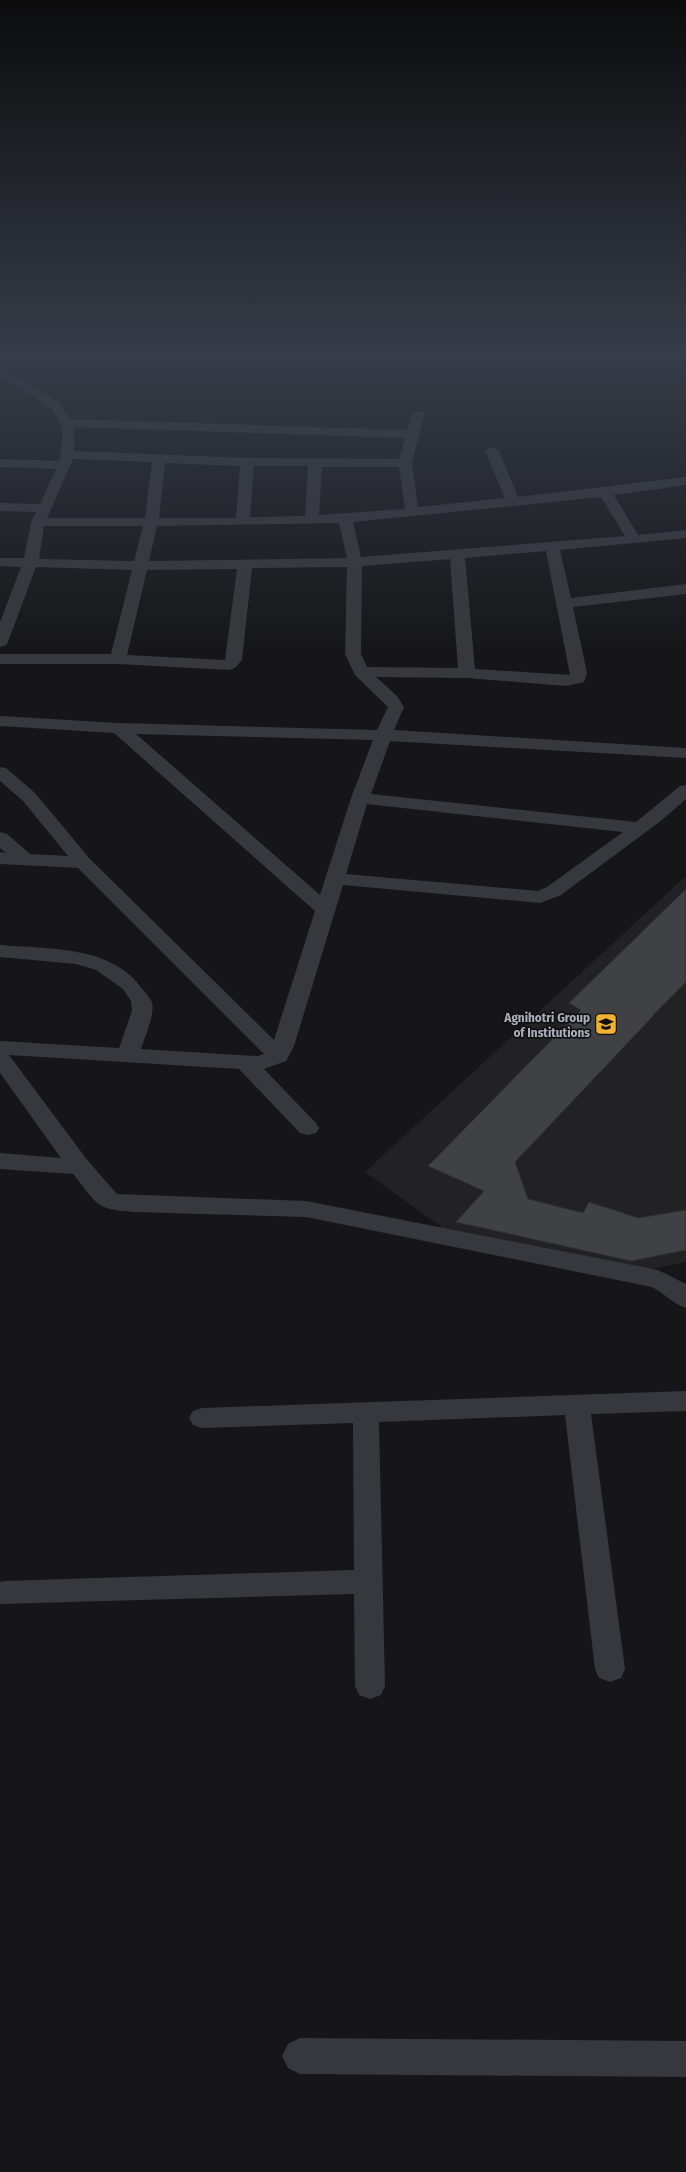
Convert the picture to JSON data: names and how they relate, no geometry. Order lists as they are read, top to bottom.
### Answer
{
  "places": {
    "school or university": ["Agnihotri Group of Institutions"]
  }
}
